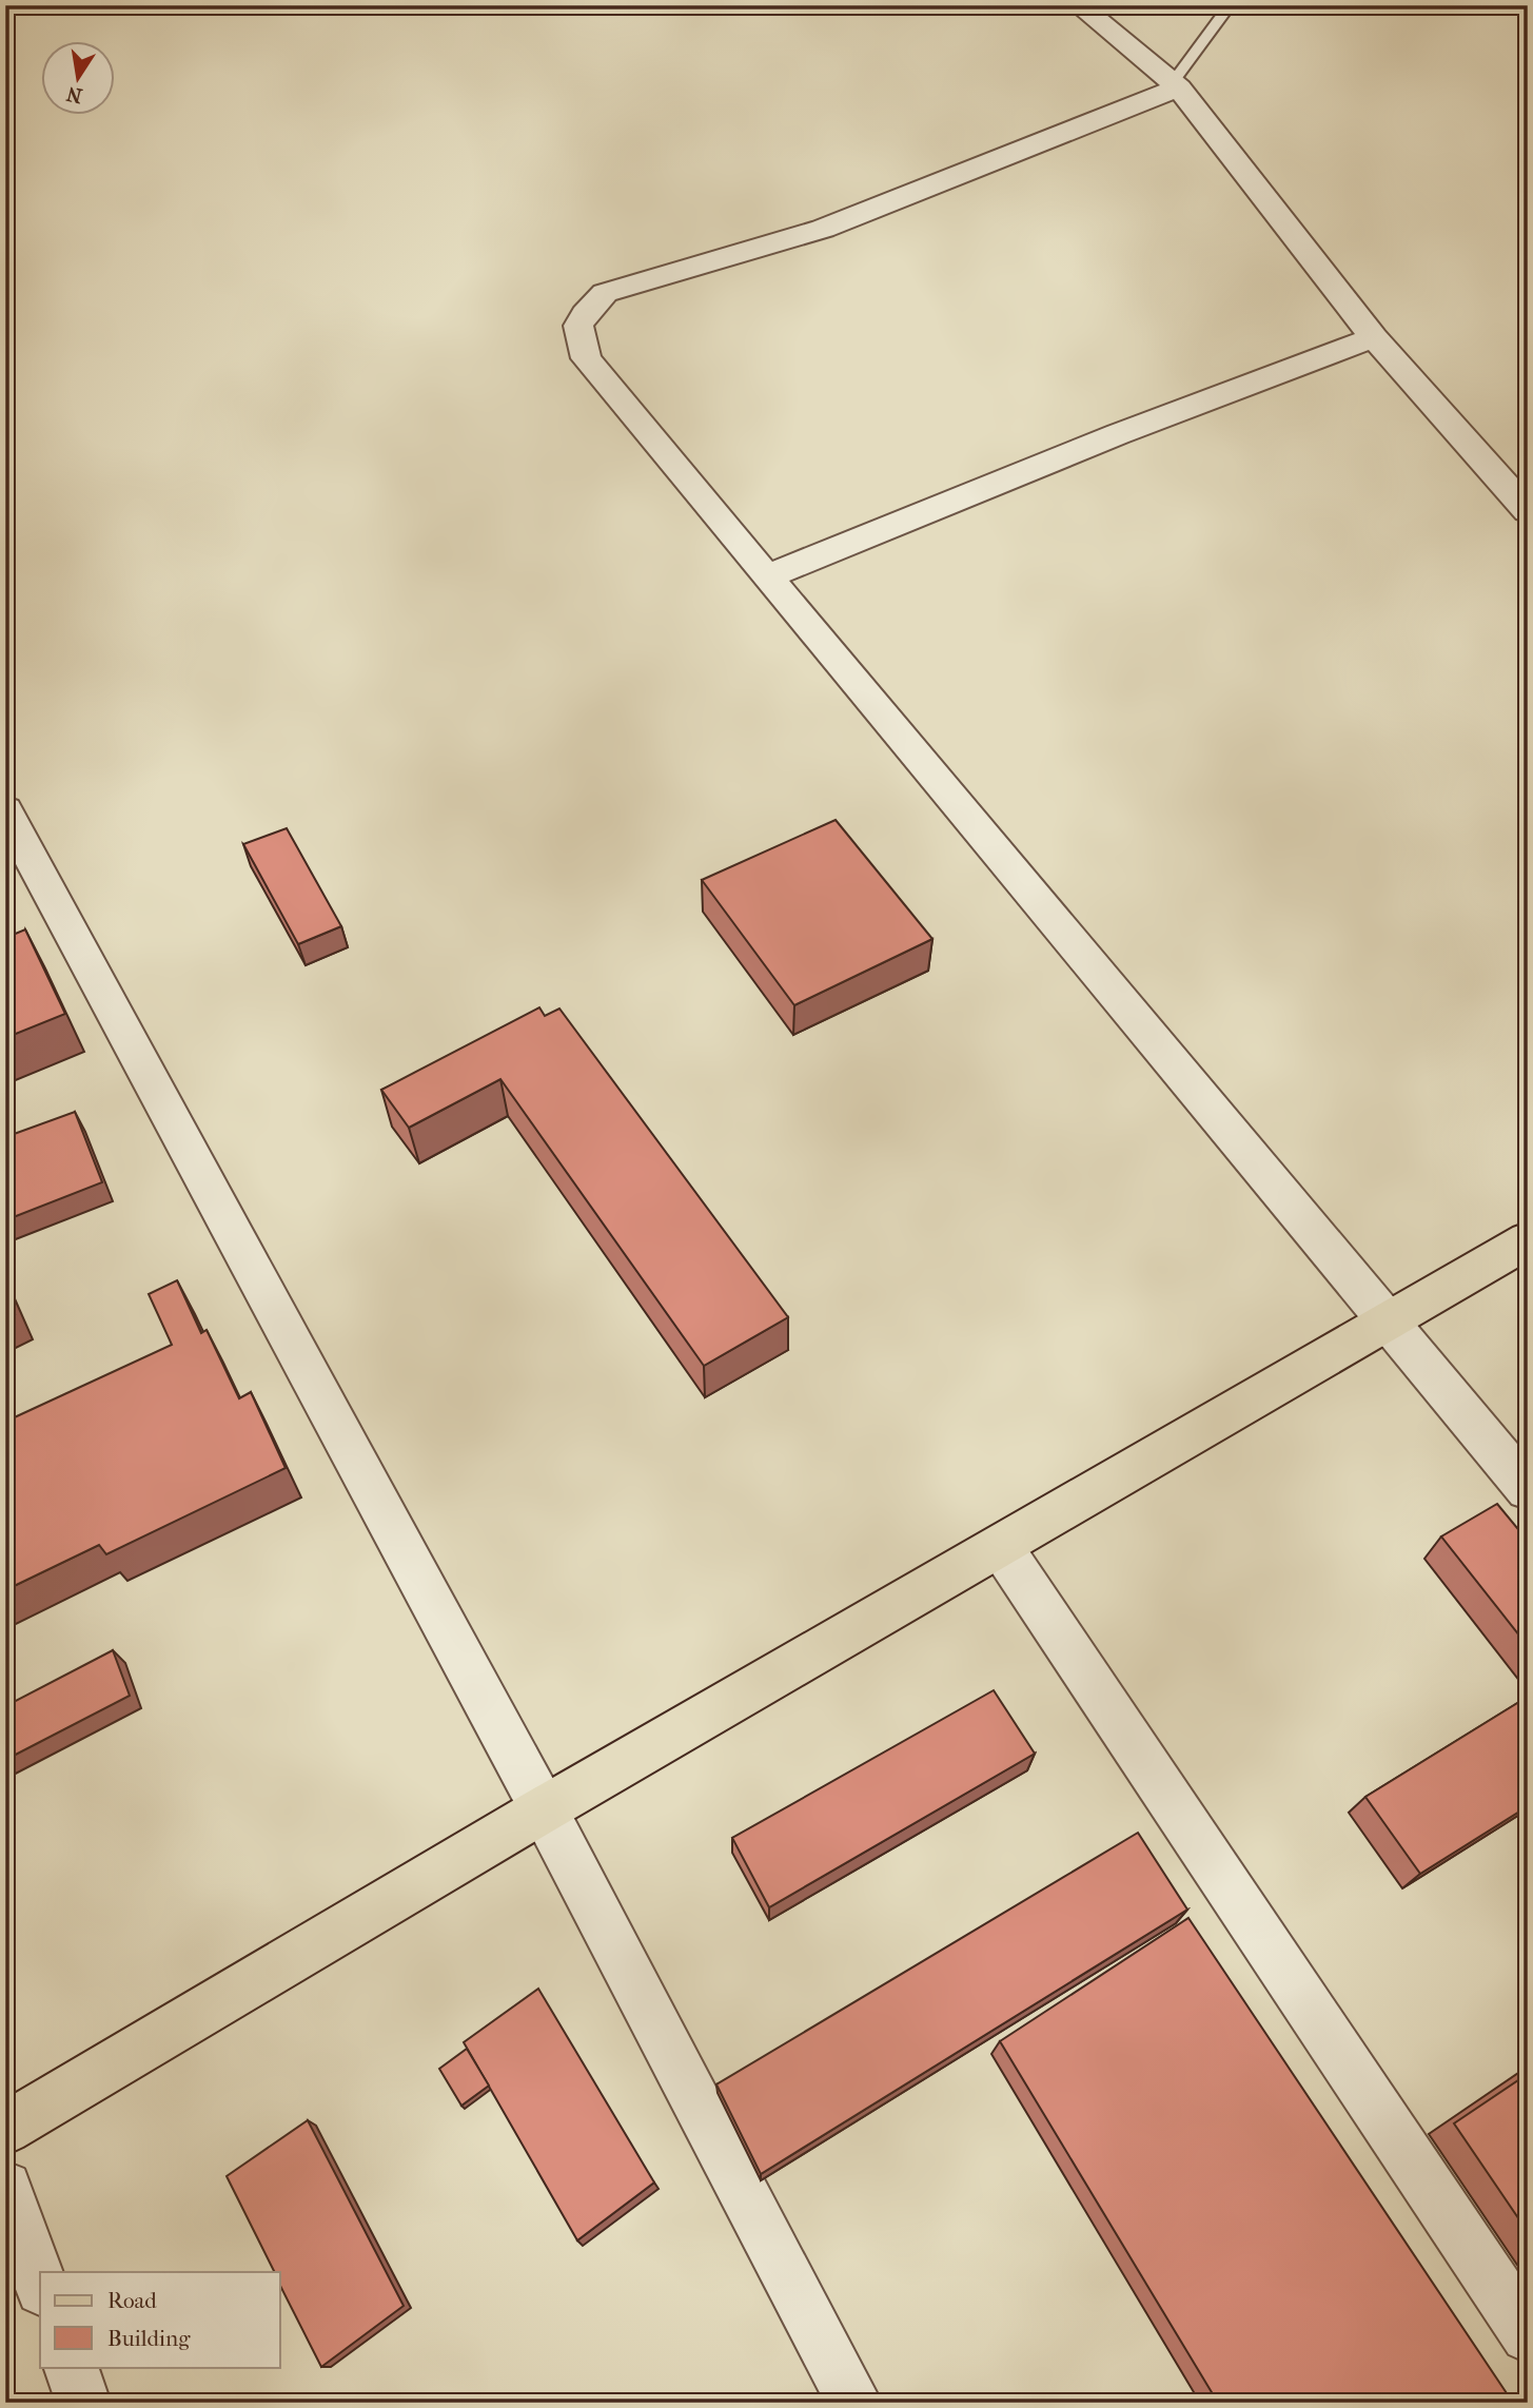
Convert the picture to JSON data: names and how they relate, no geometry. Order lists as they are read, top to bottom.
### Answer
{
  "legend": ["Road", "Building"],
  "north": "bottom"
}
